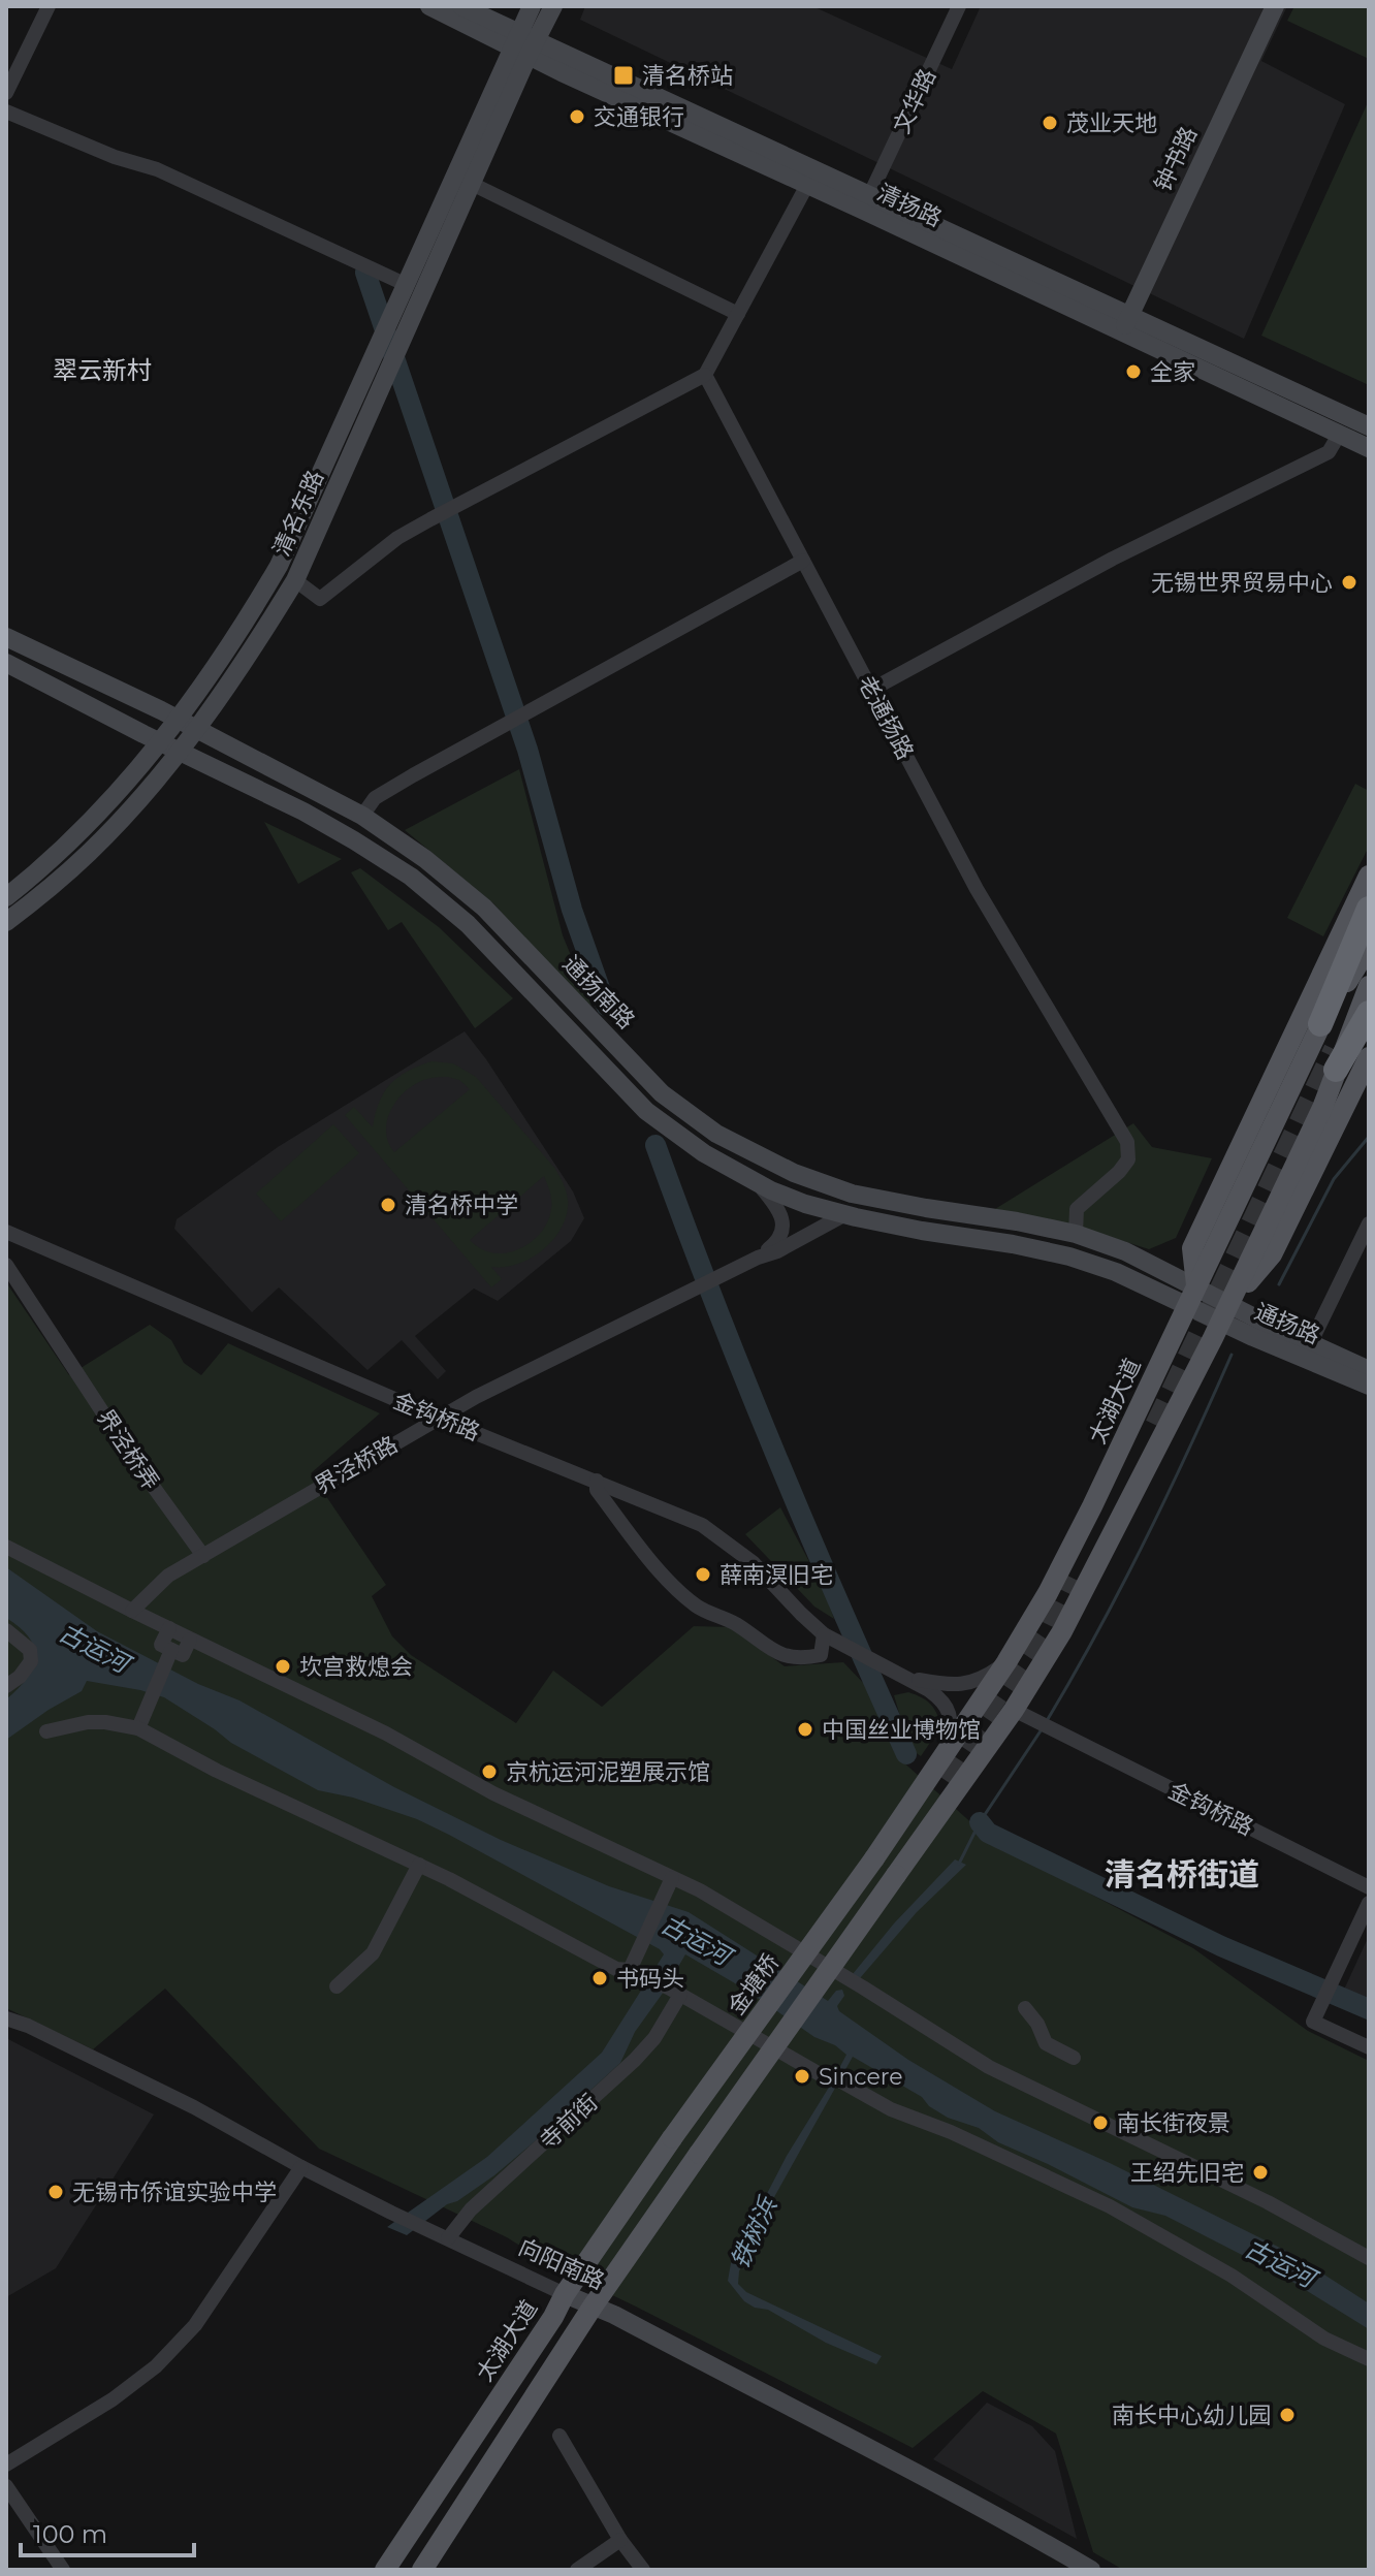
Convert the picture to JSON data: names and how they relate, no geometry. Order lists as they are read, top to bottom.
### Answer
{
  "streets": {
    "main road": [
      "钟书路",
      "清扬路",
      "清名东路",
      "通扬南路",
      "通扬路",
      "太湖大道",
      "金塘桥",
      "向阳南路"
    ],
    "street": [
      "文华路",
      "老通扬路",
      "金钩桥路",
      "界泾桥弄",
      "界泾桥路",
      "寺前街"
    ]
  },
  "crossings": [
    ["文华路", "清扬路"],
    ["钟书路", "清扬路"],
    ["清扬路", "清名东路"],
    ["清名东路", "通扬南路"],
    ["老通扬路", "通扬南路"],
    ["通扬南路", "通扬路"],
    ["通扬南路", "太湖大道"],
    ["通扬路", "太湖大道"],
    ["太湖大道", "金钩桥路"],
    ["太湖大道", "金塘桥"],
    ["太湖大道", "向阳南路"],
    ["金钩桥路", "界泾桥路"],
    ["界泾桥弄", "界泾桥路"],
    ["寺前街", "向阳南路"]
  ],
  "districts": ["翠云新村", "清名桥街道"],
  "water": ["古运河", "铁树浜"],
  "places": {
    "transit": ["清名桥站"],
    "other": [
      "交通银行",
      "茂业天地",
      "全家",
      "无锡世界贸易中心",
      "清名桥中学",
      "薛南溟旧宅",
      "坎宫救熄会",
      "中国丝业博物馆",
      "京杭运河泥塑展示馆",
      "书码头",
      "Sincere",
      "南长街夜景",
      "王绍先旧宅",
      "无锡市侨谊实验中学",
      "南长中心幼儿园"
    ]
  },
  "scale_bar": "100 m"
}
